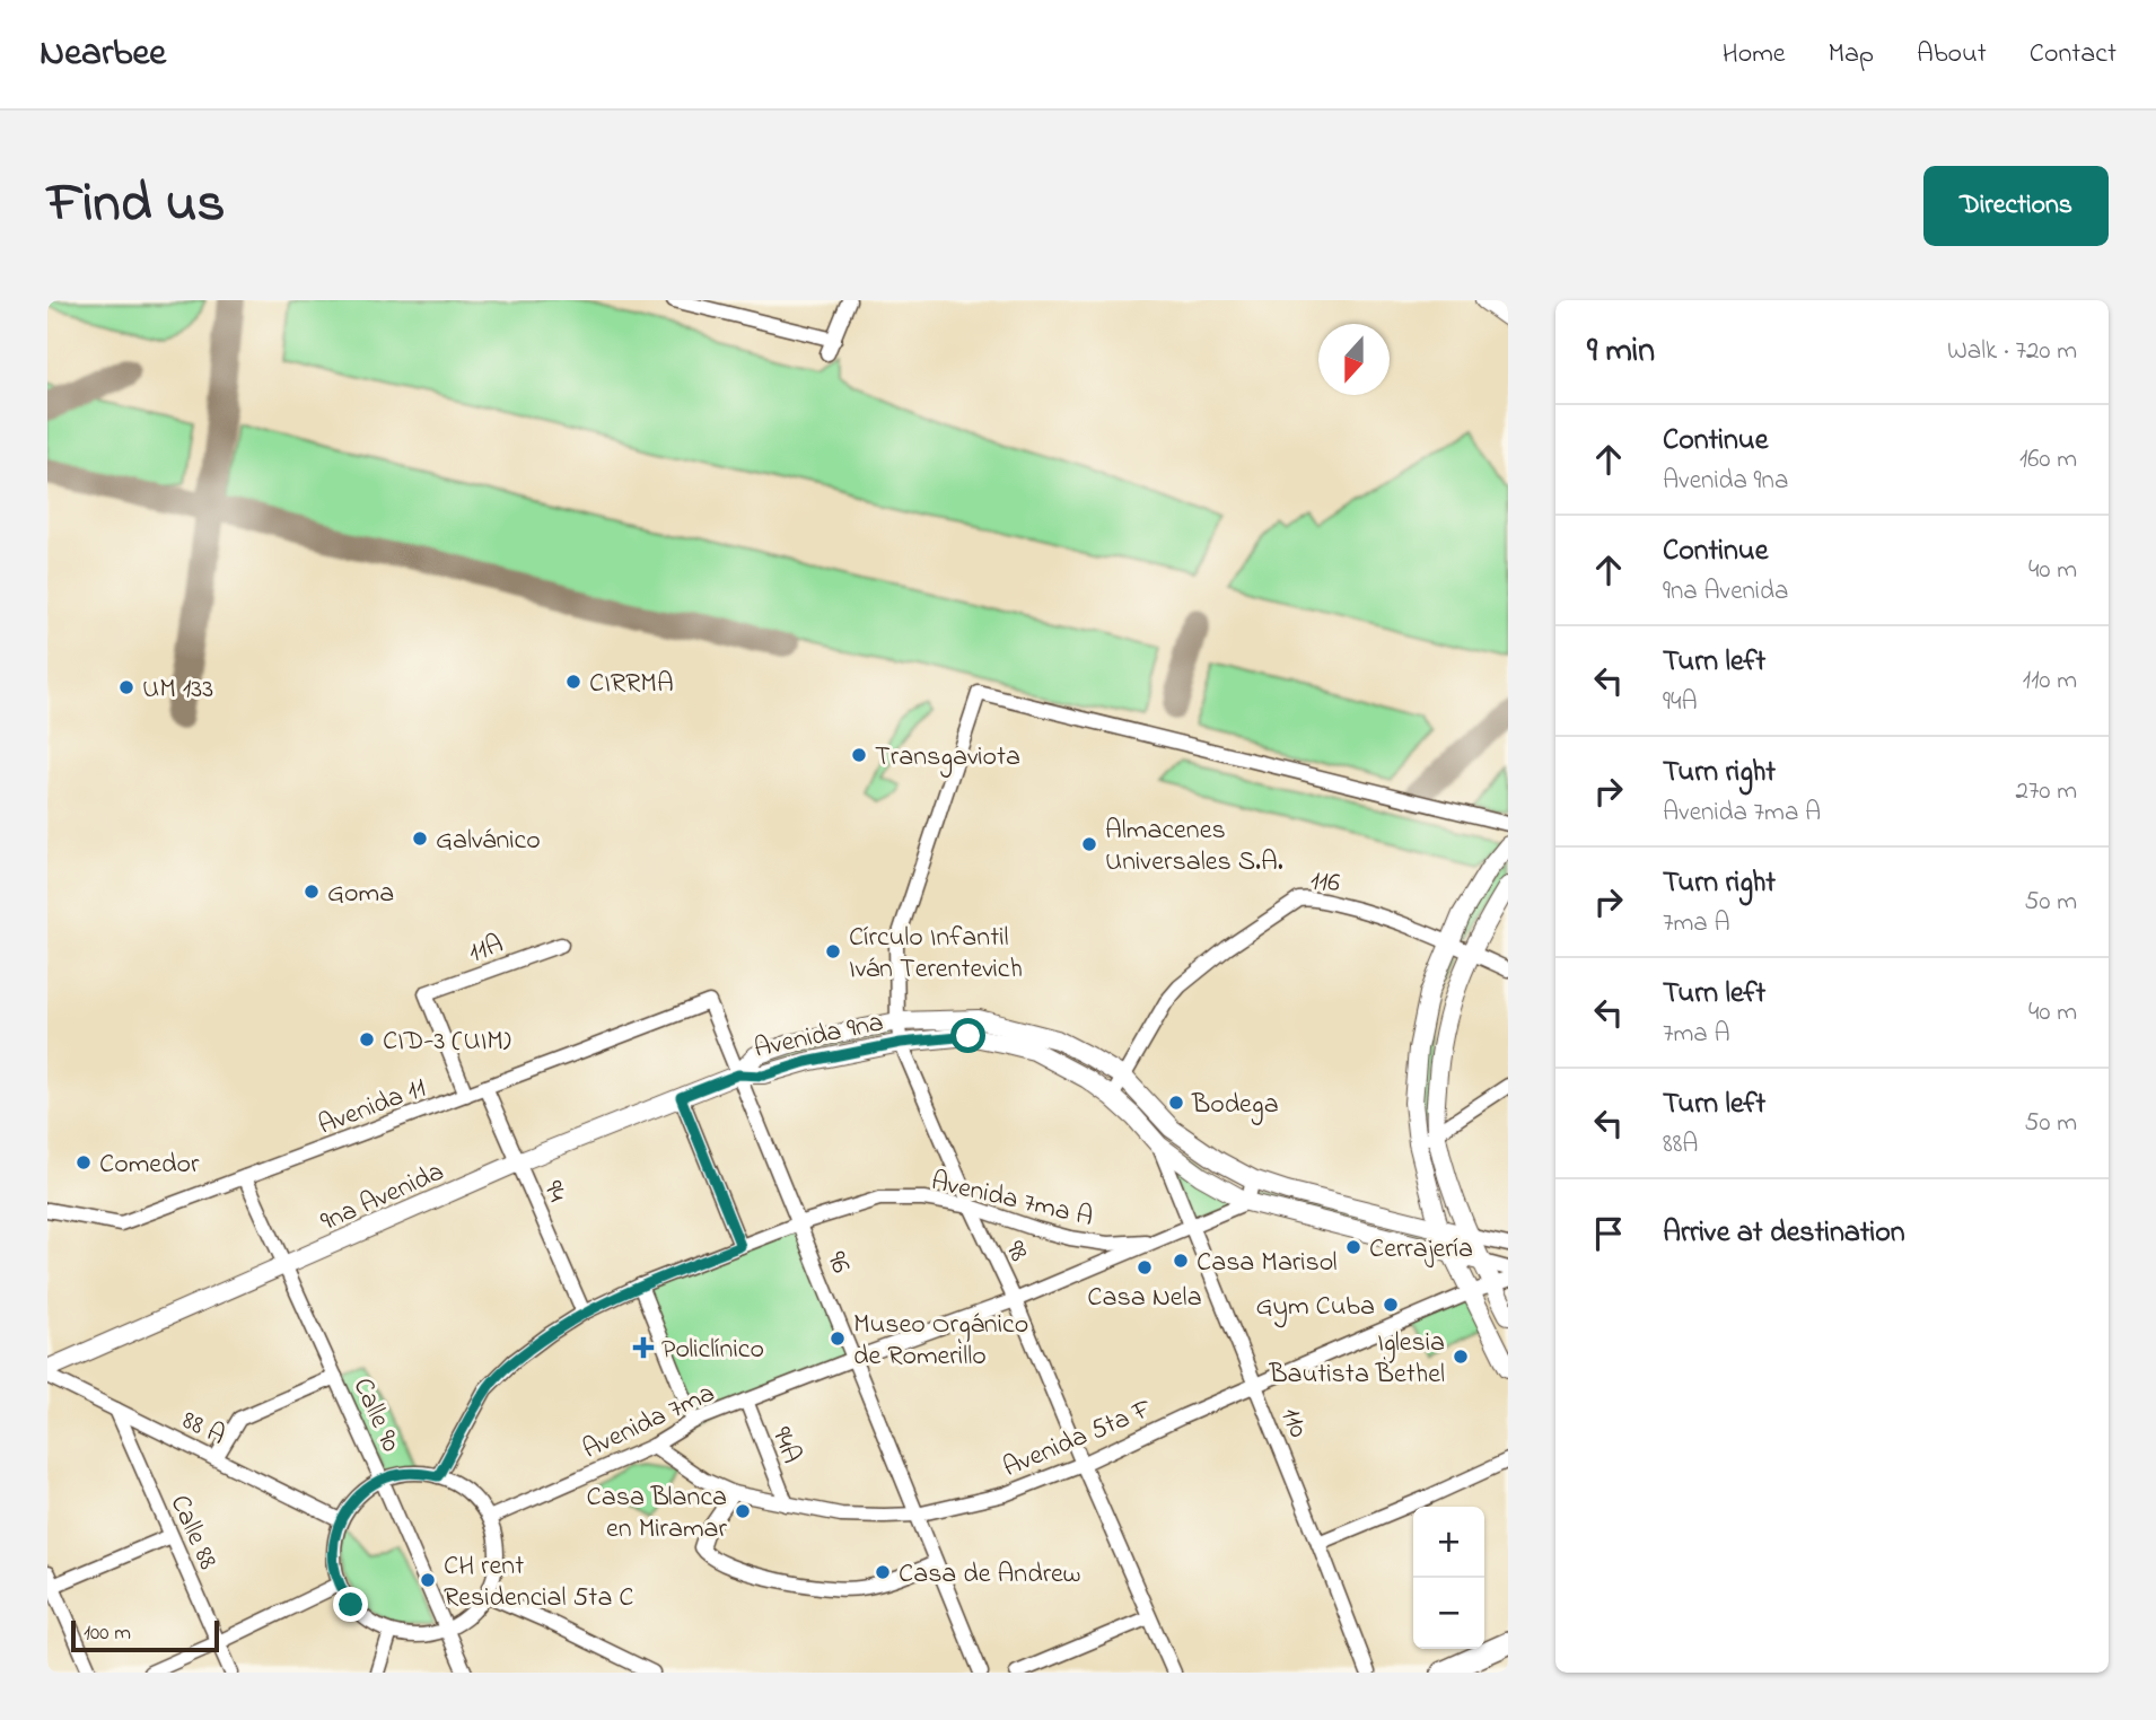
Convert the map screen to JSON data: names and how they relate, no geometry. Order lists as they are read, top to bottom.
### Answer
{
  "streets": {
    "main road": ["Avenida 9na", "9na Avenida"],
    "street": [
      "116",
      "11A",
      "Avenida 11",
      "94",
      "Avenida 7ma A",
      "98",
      "96",
      "Calle 90",
      "Avenida 7ma",
      "110",
      "88 A",
      "Avenida 5ta F",
      "94A",
      "Calle 88"
    ]
  },
  "crossings": [
    ["116", "Avenida 9na"],
    ["11A", "Avenida 11"],
    ["Avenida 9na", "9na Avenida"],
    ["Avenida 9na", "98"],
    ["Avenida 9na", "96"],
    ["Avenida 9na", "Avenida 7ma"],
    ["Avenida 9na", "110"],
    ["Avenida 11", "94"],
    ["Avenida 11", "96"],
    ["Avenida 11", "Calle 90"],
    ["94", "9na Avenida"],
    ["94", "Avenida 7ma A"],
    ["9na Avenida", "96"],
    ["9na Avenida", "Calle 90"],
    ["9na Avenida", "88 A"],
    ["Avenida 7ma A", "98"],
    ["Avenida 7ma A", "96"],
    ["Avenida 7ma A", "Avenida 7ma"],
    ["98", "Avenida 7ma"],
    ["98", "Avenida 5ta F"],
    ["96", "Avenida 7ma"],
    ["96", "Avenida 5ta F"],
    ["Avenida 7ma", "110"],
    ["Avenida 7ma", "Avenida 5ta F"],
    ["Avenida 7ma", "94A"],
    ["110", "Avenida 5ta F"],
    ["88 A", "Calle 88"],
    ["Avenida 5ta F", "94A"]
  ],
  "places": {
    "other": [
      "CIRRMA",
      "UM 133",
      "Transgaviota",
      "Galvánico",
      "Almacenes Universales S.A.",
      "Goma",
      "Círculo Infantil Iván Terentevich",
      "CID-3 (UIM)",
      "Bodega",
      "Comedor",
      "Cerrajería",
      "Casa Marisol",
      "Casa Nela",
      "Gym Cuba",
      "Museo Orgánico de Romerillo",
      "Iglesia Bautista Bethel",
      "Casa Blanca en Miramar",
      "Casa de Andrew",
      "CH rent Residencial 5ta C"
    ],
    "health": ["Policlínico"]
  },
  "scale_bar": "100 m",
  "north": "bottom",
  "page": {
    "header": "Nearbee",
    "nav": [
      "Home",
      "Map",
      "About",
      "Contact"
    ],
    "title": "Find us",
    "buttons": "Directions",
    "heading": ["9 min", "Walk · 720 m"],
    "list": [
      ["Continue", "Avenida 9na", "160 m"],
      ["Continue", "9na Avenida", "40 m"],
      ["Turn left", "94A", "110 m"],
      ["Turn right", "Avenida 7ma A", "270 m"],
      ["Turn right", "7ma A", "50 m"],
      ["Turn left", "7ma A", "40 m"],
      ["Turn left", "88A", "50 m"],
      "Arrive at destination"
    ],
    "map_buttons": ["+", "−"],
    "scale": "100 m"
  }
}
